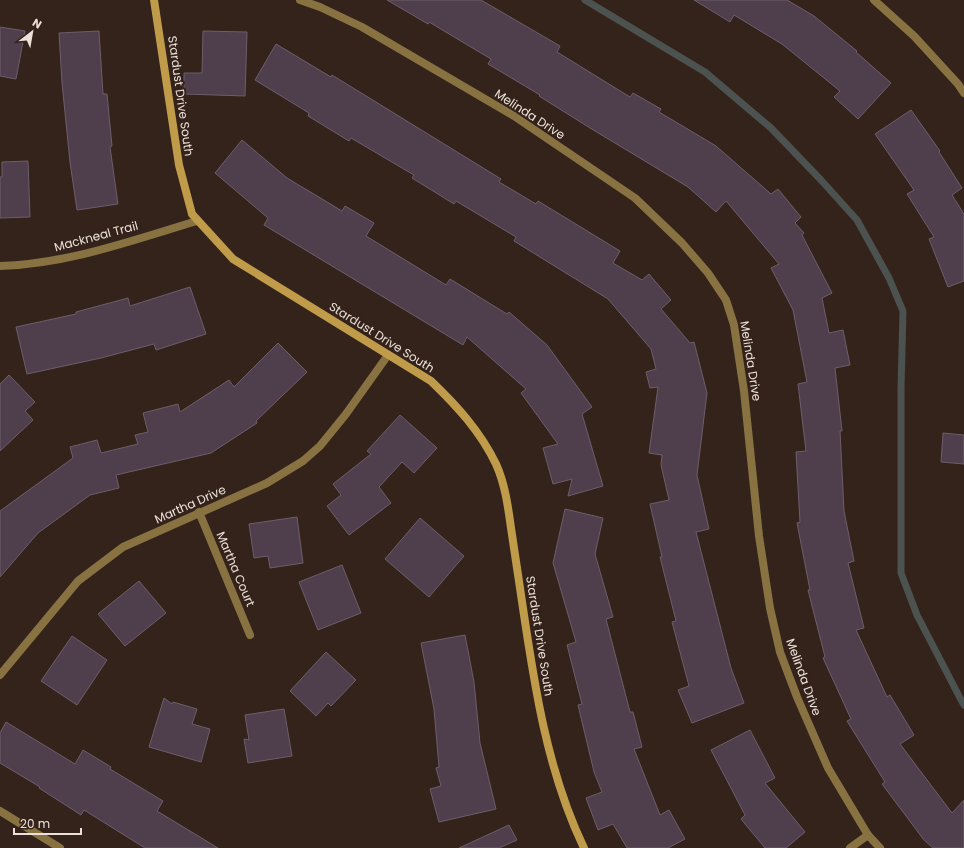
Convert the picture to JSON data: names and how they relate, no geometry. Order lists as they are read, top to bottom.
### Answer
{
  "streets": {
    "street": [
      "Stardust Drive South",
      "Melinda Drive",
      "Mackneal Trail",
      "Martha Drive",
      "Martha Court"
    ]
  },
  "crossings": [
    ["Stardust Drive South", "Mackneal Trail"],
    ["Stardust Drive South", "Martha Drive"],
    ["Martha Drive", "Martha Court"]
  ],
  "scale_bar": "20 m",
  "north": "top right"
}
